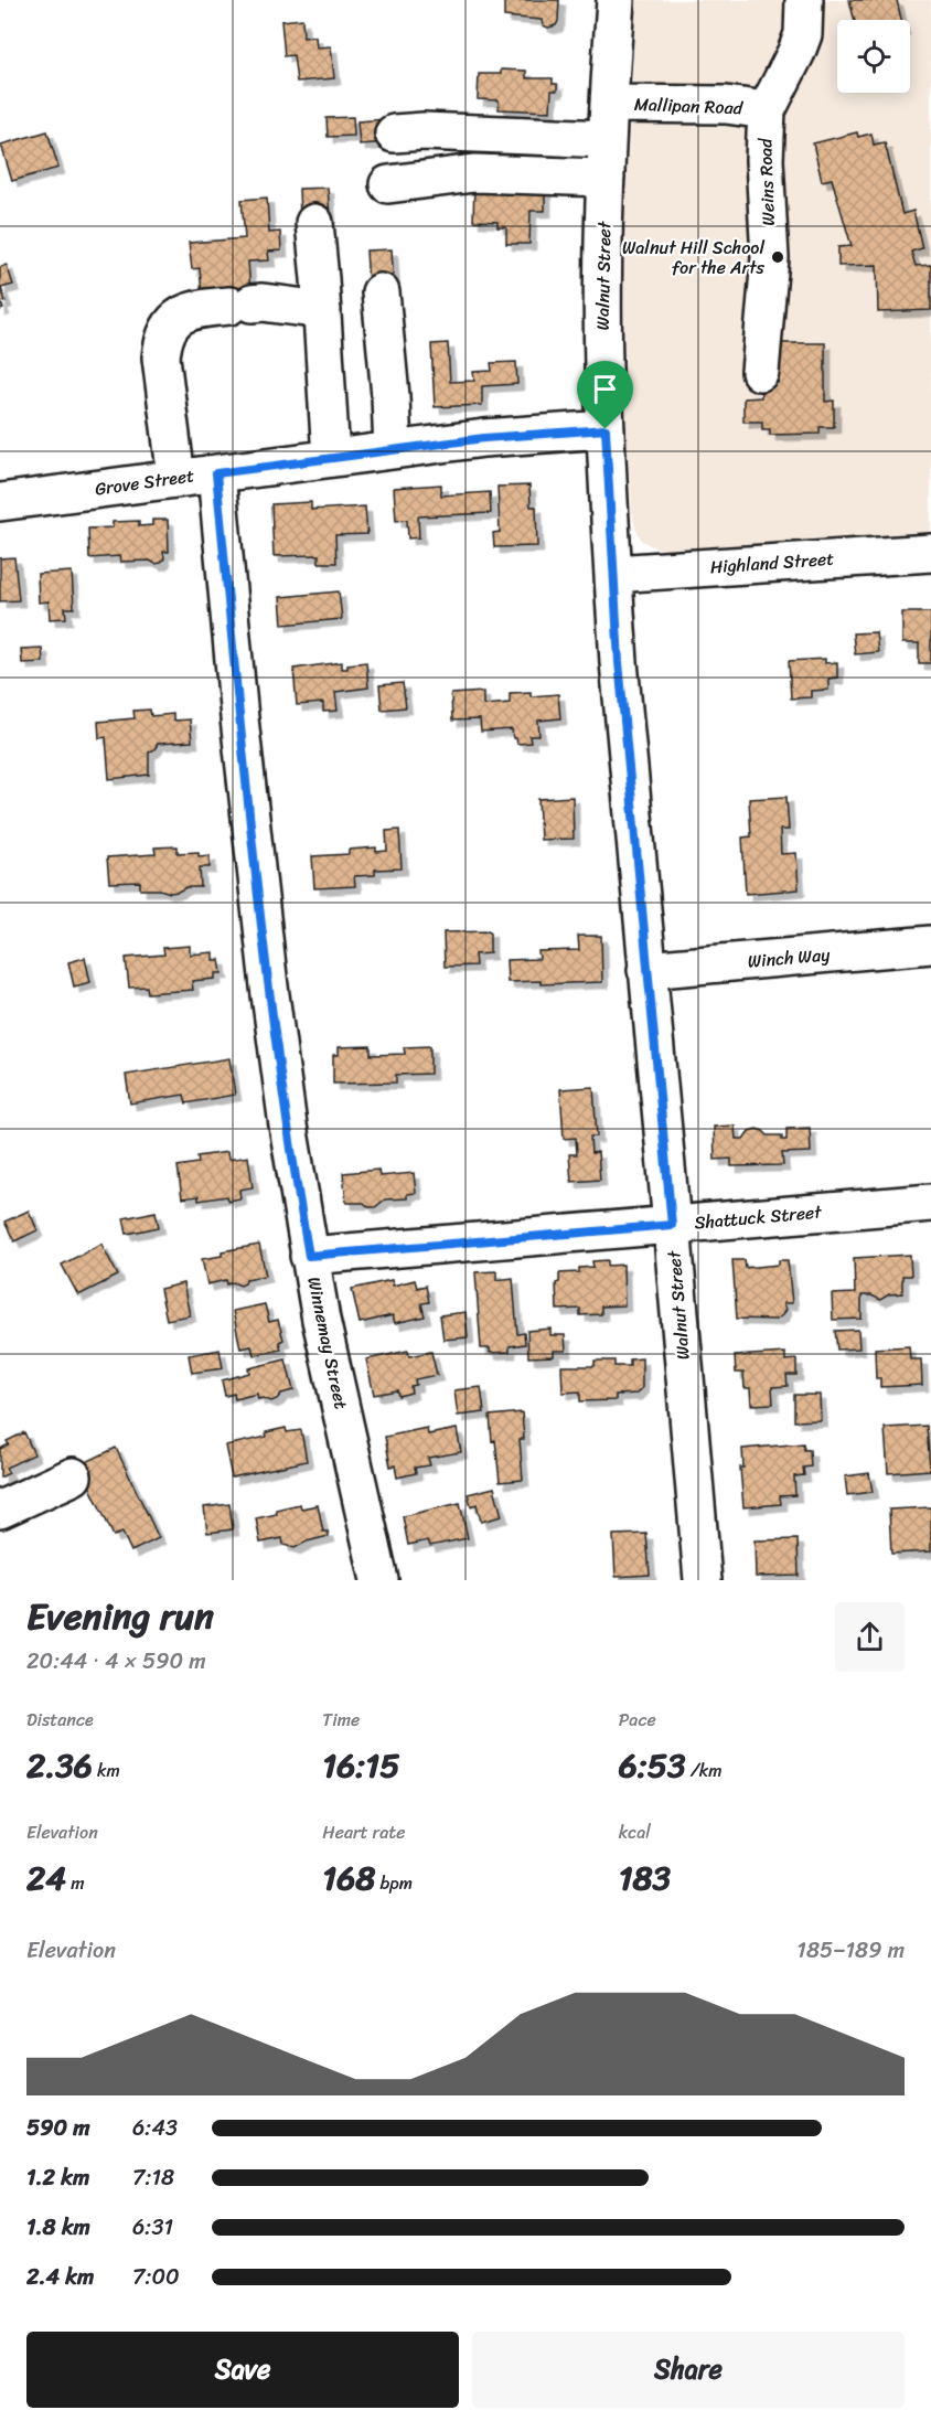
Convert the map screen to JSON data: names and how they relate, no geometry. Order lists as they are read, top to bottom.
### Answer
{
  "streets": {
    "street": [
      "Mallipan Road",
      "Weins Road",
      "Walnut Street",
      "Grove Street",
      "Highland Street",
      "Winch Way",
      "Shattuck Street",
      "Winnemay Street"
    ]
  },
  "crossings": [
    ["Mallipan Road", "Weins Road"],
    ["Mallipan Road", "Walnut Street"],
    ["Walnut Street", "Grove Street"],
    ["Walnut Street", "Highland Street"],
    ["Walnut Street", "Winch Way"],
    ["Walnut Street", "Shattuck Street"],
    ["Grove Street", "Winnemay Street"],
    ["Shattuck Street", "Winnemay Street"]
  ],
  "places": ["Walnut Hill School for the Arts"],
  "page": {
    "heading": ["Evening run", "20:44 · 4 × 590 m"],
    "stats": [
      ["Distance", "2.36 km"],
      ["Time", "16:15"],
      ["Pace", "6:53 /km"],
      ["Elevation", "24 m"],
      ["Heart rate", "168 bpm"],
      ["kcal", "183"]
    ],
    "chart": ["Elevation", "185–189 m"],
    "list": [
      {
        "name": "590 m",
        "note": "6:43"
      },
      {
        "name": "1.2 km",
        "note": "7:18"
      },
      {
        "name": "1.8 km",
        "note": "6:31"
      },
      {
        "name": "2.4 km",
        "note": "7:00"
      }
    ],
    "buttons": ["Save", "Share"]
  }
}
